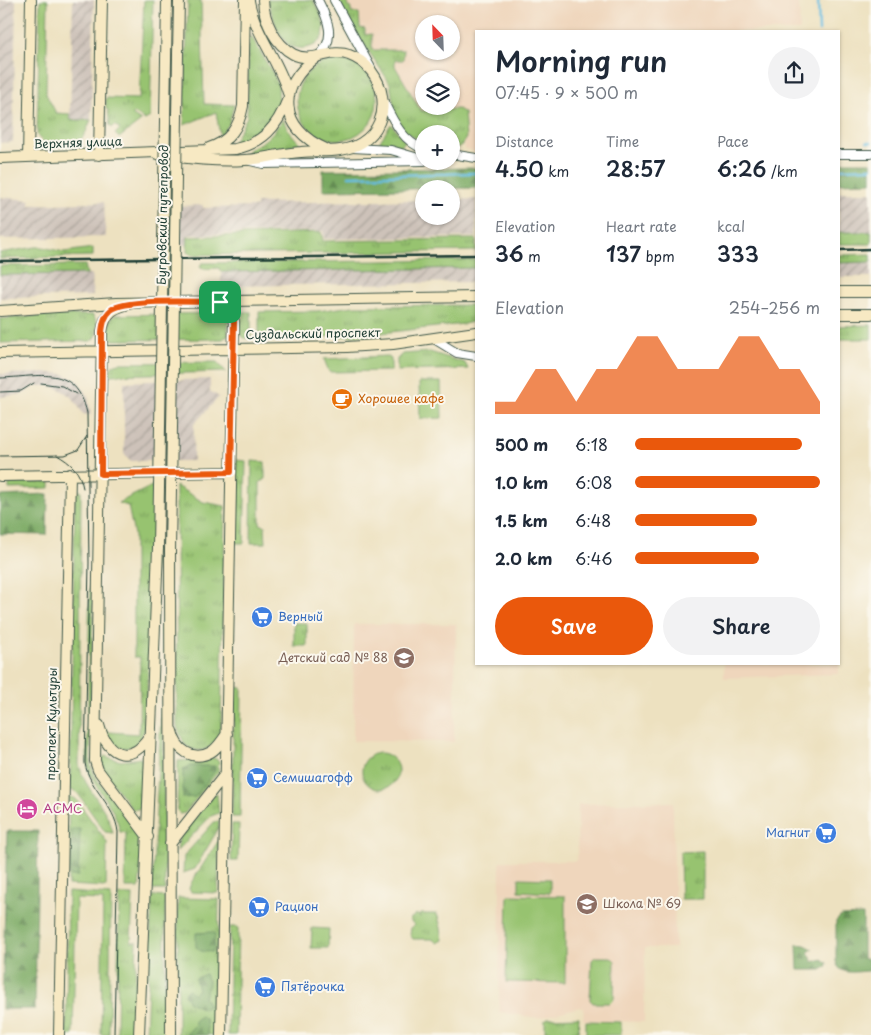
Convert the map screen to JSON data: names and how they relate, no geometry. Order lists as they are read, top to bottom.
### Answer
{
  "streets": {
    "main road": [
      "Верхняя улица",
      "Бугровский путепровод",
      "Суздальский проспект",
      "проспект Культуры"
    ]
  },
  "places": {
    "cafe": ["Хорошее кафе"],
    "supermarket": [
      "Верный",
      "Семишагофф",
      "Магнит",
      "Рацион",
      "Пятёрочка"
    ],
    "school or university": ["Детский сад № 88", "Школа № 69"],
    "hotel": ["АСМС"]
  },
  "north": "top left",
  "page": {
    "map_buttons": ["+", "−"],
    "heading": ["Morning run", "07:45 · 9 × 500 m"],
    "stats": [
      ["Distance", "4.50 km"],
      ["Time", "28:57"],
      ["Pace", "6:26 /km"],
      ["Elevation", "36 m"],
      ["Heart rate", "137 bpm"],
      ["kcal", "333"]
    ],
    "chart": ["Elevation", "254–256 m"],
    "list": [
      {
        "name": "500 m",
        "note": "6:18"
      },
      {
        "name": "1.0 km",
        "note": "6:08"
      },
      {
        "name": "1.5 km",
        "note": "6:48"
      },
      {
        "name": "2.0 km",
        "note": "6:46"
      }
    ],
    "buttons": ["Save", "Share"]
  }
}
